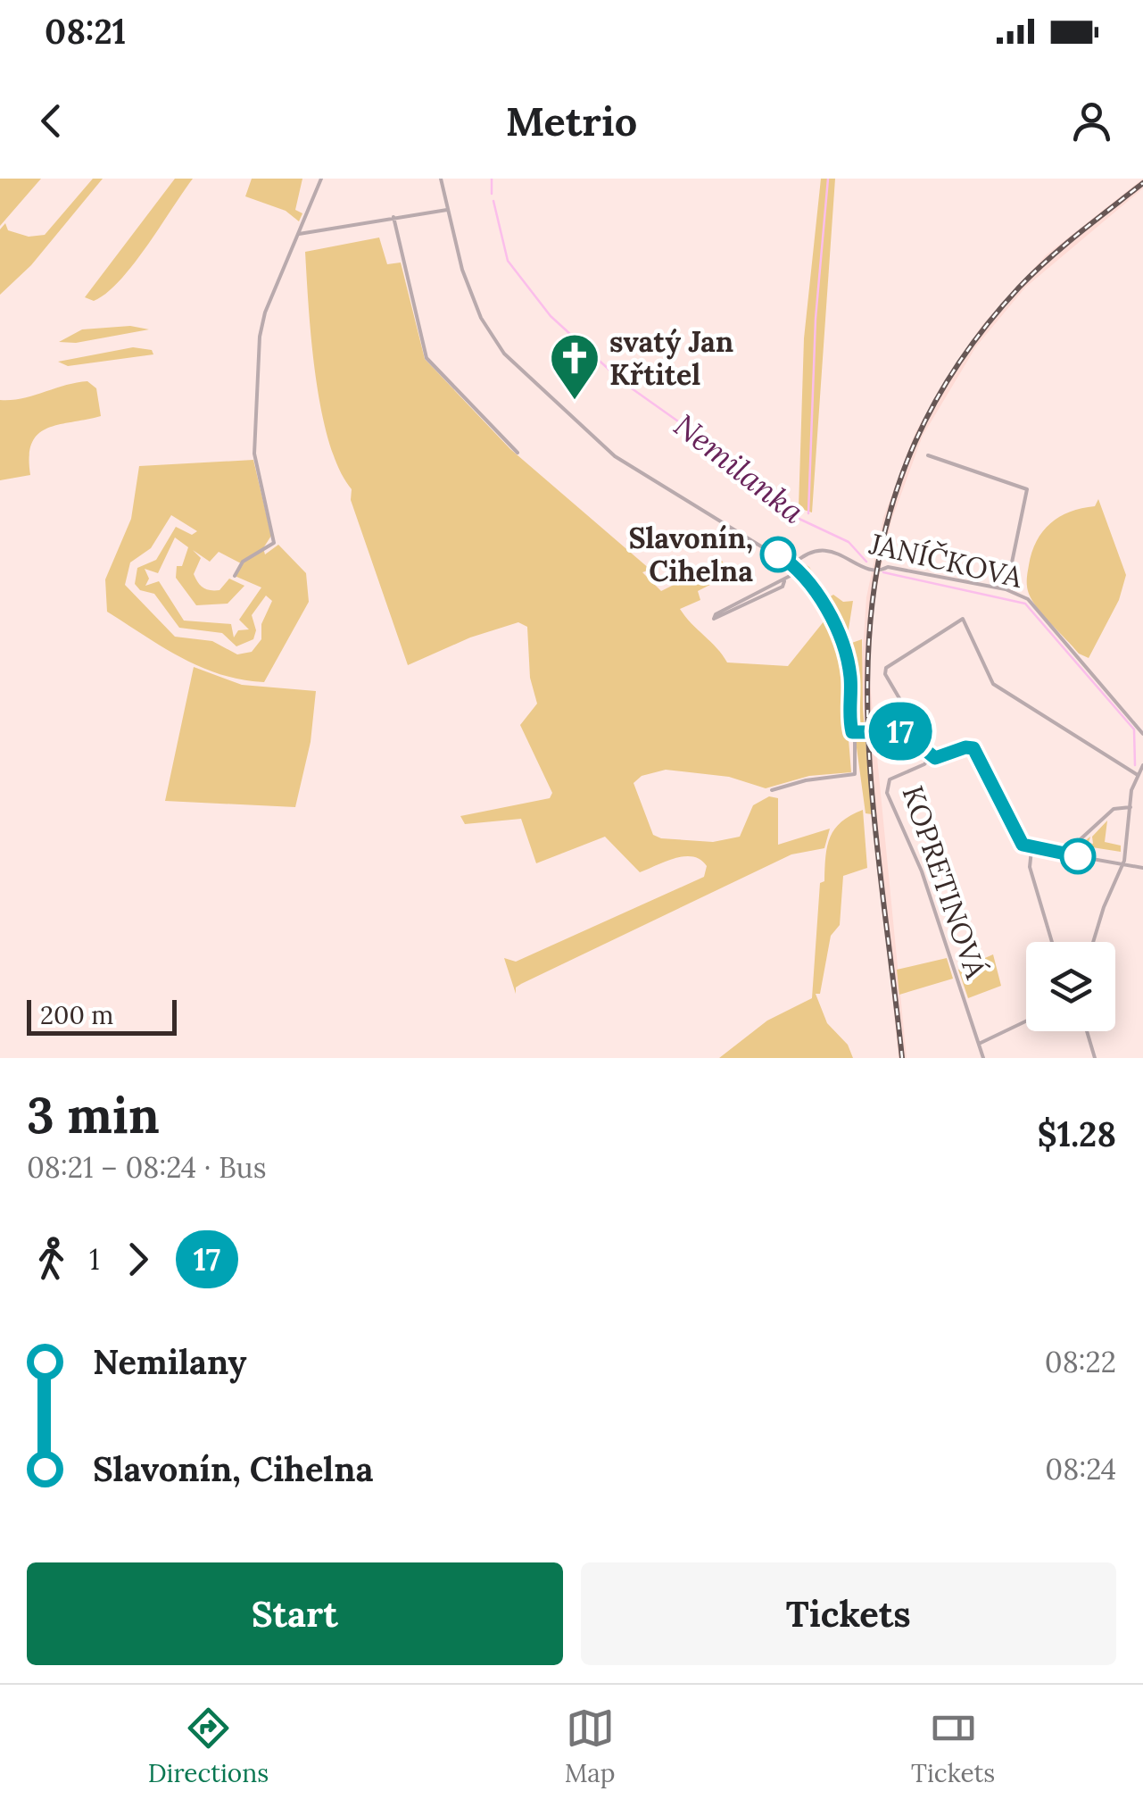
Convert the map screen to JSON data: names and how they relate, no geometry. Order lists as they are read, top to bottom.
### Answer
{
  "streets": {
    "street": ["JANÍČKOVA", "KOPRETINOVÁ"]
  },
  "water": ["Nemilanka"],
  "places": {
    "church": ["svatý Jan Křtitel"],
    "other": ["Slavonín, Cihelna"]
  },
  "lines": ["bus line 17"],
  "scale_bar": "200 m",
  "page": {
    "status": "08:21",
    "header": "Metrio",
    "on_map": "17",
    "scale": "200 m",
    "heading": ["3 min", "08:21 – 08:24 · Bus", "$1.28"],
    "legs": ["1", "17"],
    "list": [
      {
        "name": "Nemilany",
        "value": "08:22"
      },
      {
        "name": "Slavonín, Cihelna",
        "value": "08:24"
      }
    ],
    "buttons": ["Start", "Tickets"],
    "tabs": ["Directions", "Map", "Tickets"]
  }
}
